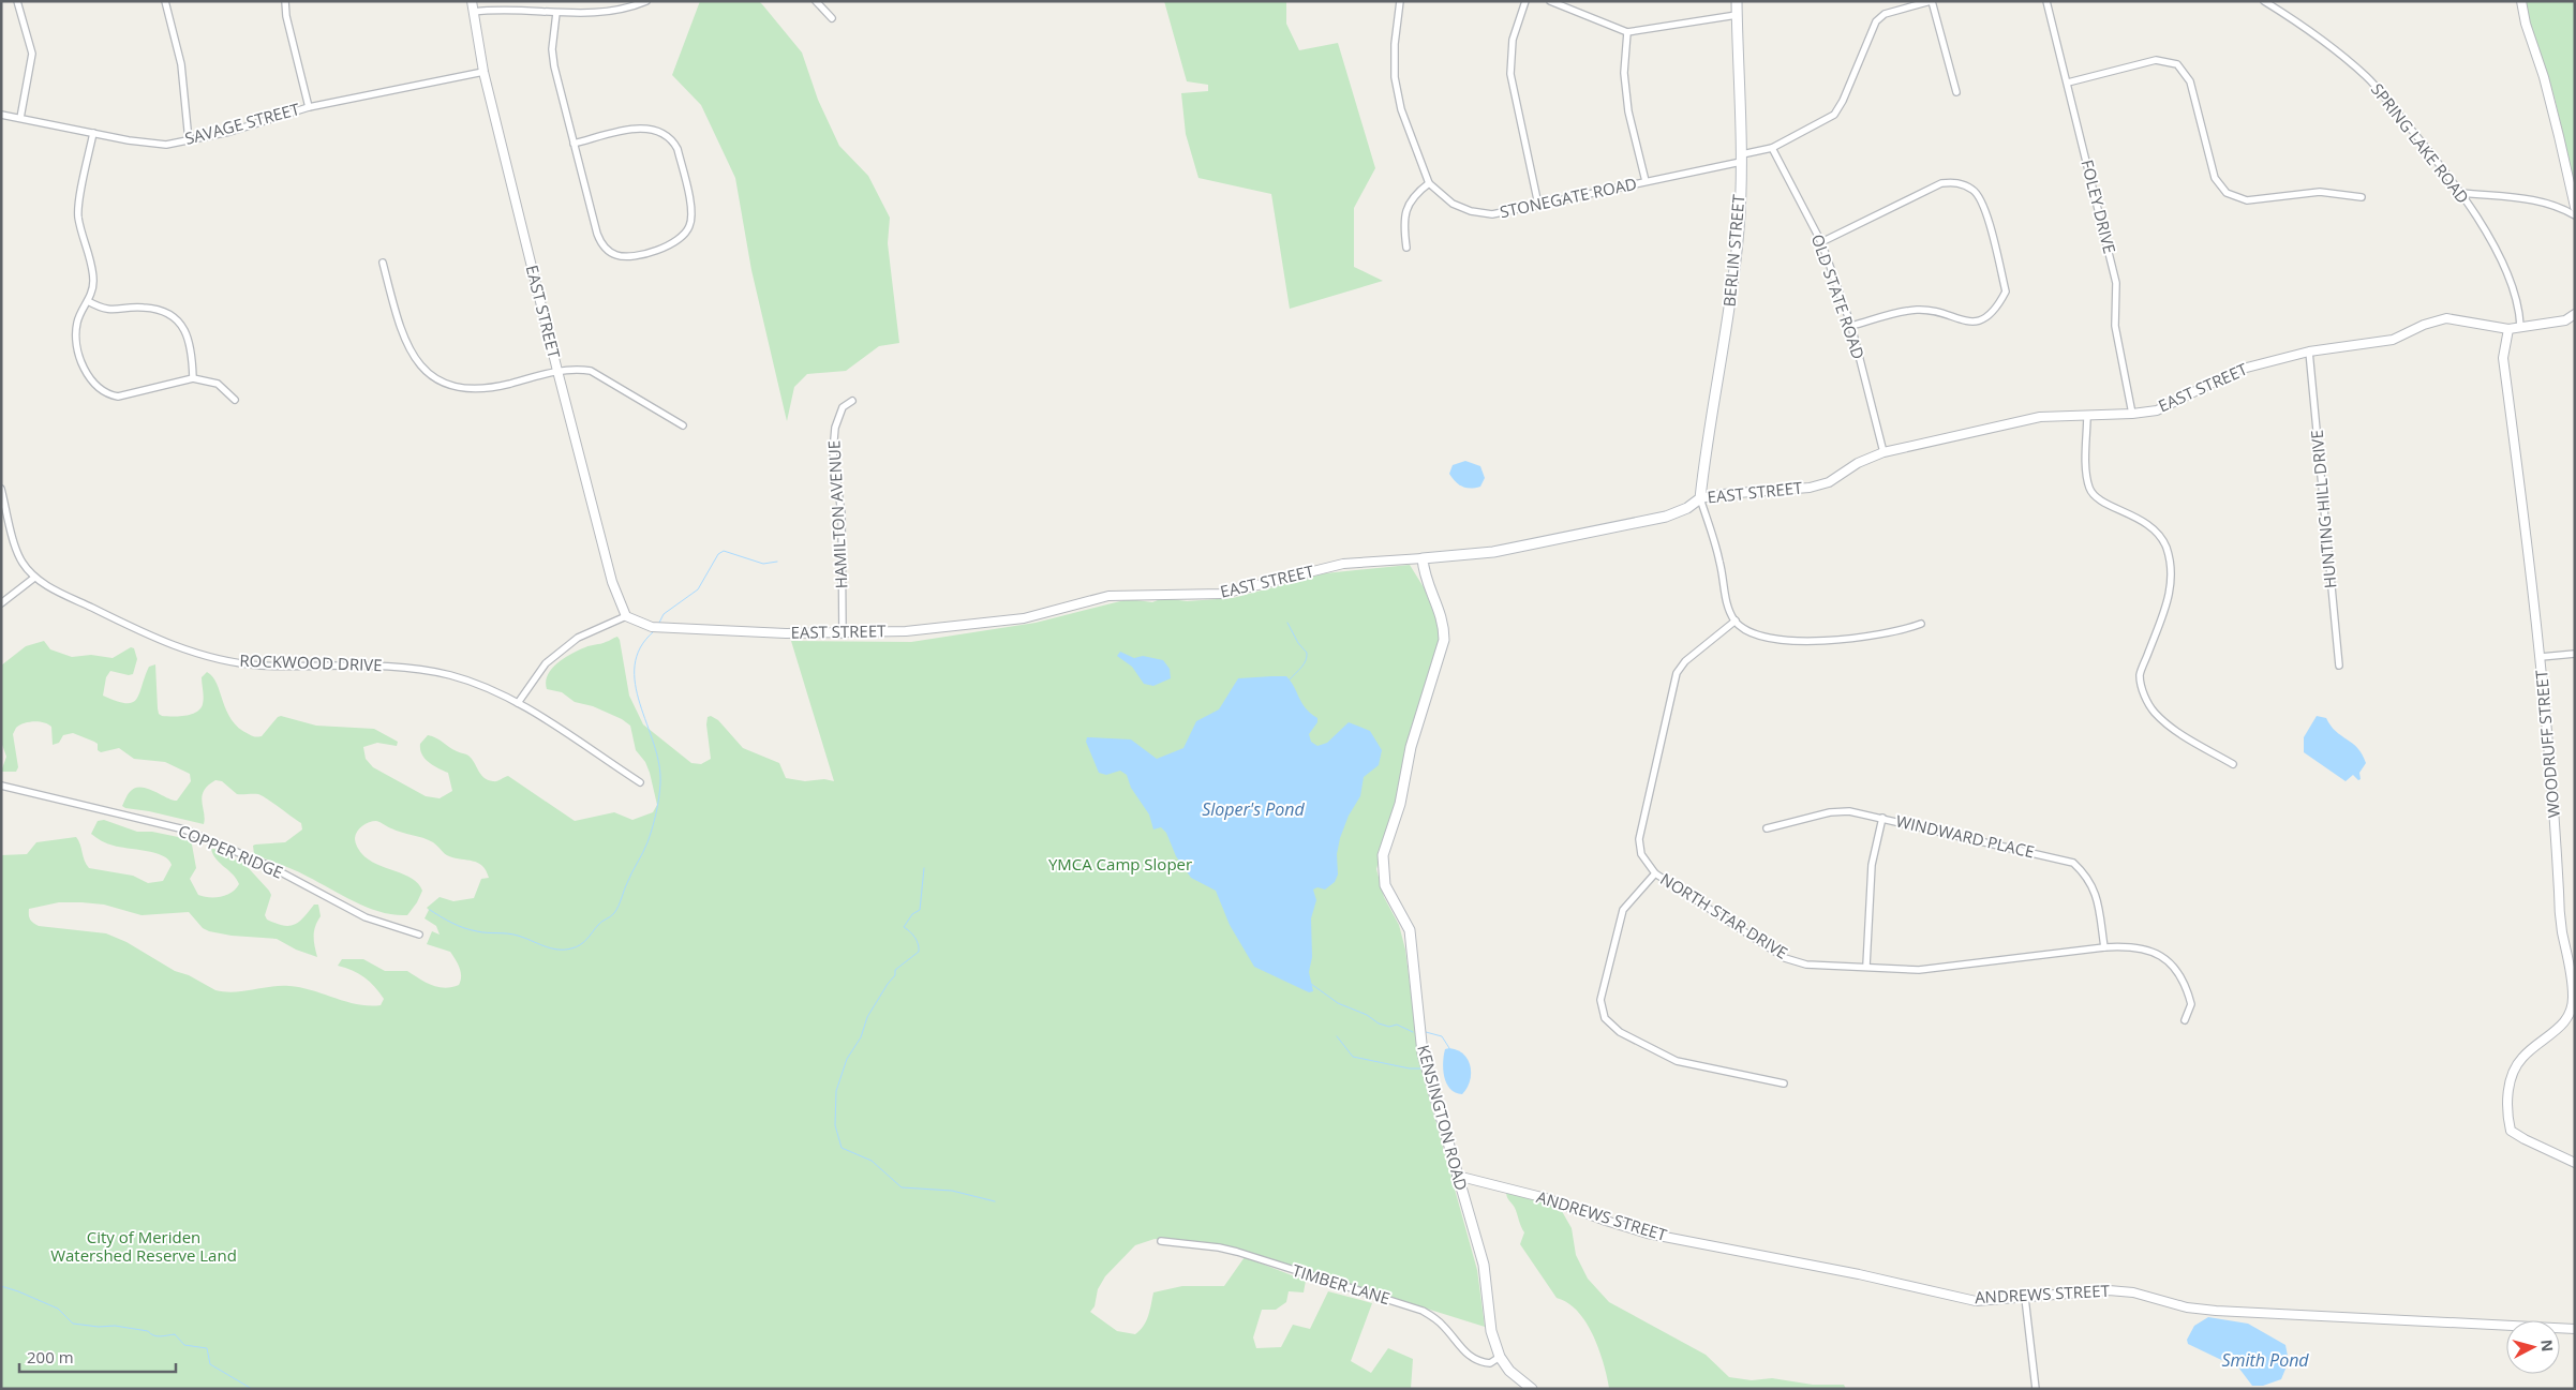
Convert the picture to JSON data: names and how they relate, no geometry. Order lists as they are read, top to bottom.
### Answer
{
  "streets": {
    "main road": ["BERLIN STREET", "EAST STREET", "KENSINGTON ROAD"],
    "street": [
      "SAVAGE STREET",
      "SPRING LAKE ROAD",
      "STONEGATE ROAD",
      "FOLEY DRIVE",
      "OLD STATE ROAD",
      "HUNTING HILL DRIVE",
      "HAMILTON AVENUE",
      "ROCKWOOD DRIVE",
      "WOODRUFF STREET",
      "WINDWARD PLACE",
      "COPPER RIDGE",
      "NORTH STAR DRIVE",
      "ANDREWS STREET",
      "TIMBER LANE"
    ]
  },
  "crossings": [
    ["SAVAGE STREET", "EAST STREET"],
    ["STONEGATE ROAD", "BERLIN STREET"],
    ["STONEGATE ROAD", "OLD STATE ROAD"],
    ["FOLEY DRIVE", "EAST STREET"],
    ["BERLIN STREET", "EAST STREET"],
    ["OLD STATE ROAD", "EAST STREET"],
    ["EAST STREET", "HUNTING HILL DRIVE"],
    ["EAST STREET", "HAMILTON AVENUE"],
    ["EAST STREET", "WOODRUFF STREET"],
    ["EAST STREET", "KENSINGTON ROAD"],
    ["WINDWARD PLACE", "NORTH STAR DRIVE"],
    ["KENSINGTON ROAD", "ANDREWS STREET"],
    ["KENSINGTON ROAD", "TIMBER LANE"]
  ],
  "water": ["Sloper's Pond", "Smith Pond"],
  "parks": ["YMCA Camp Sloper", "City of Meriden Watershed Reserve Land"],
  "scale_bar": "200 m",
  "north": "right"
}
